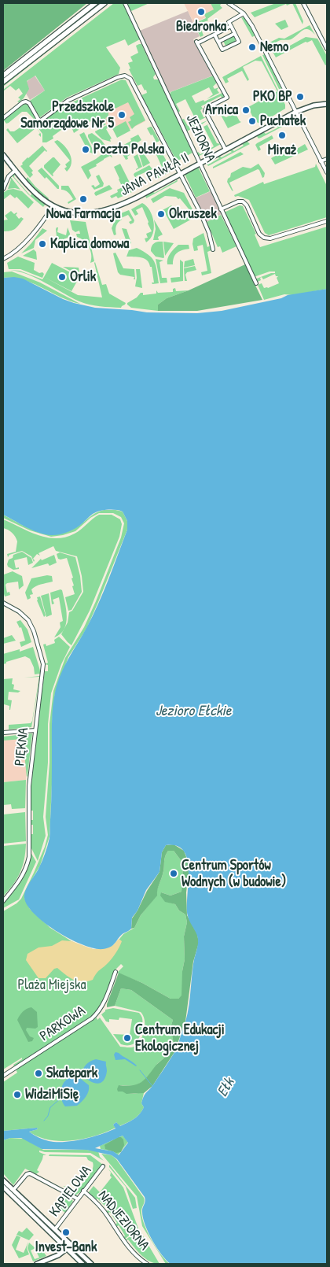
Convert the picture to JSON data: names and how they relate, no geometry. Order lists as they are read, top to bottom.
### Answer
{
  "streets": {
    "street": [
      "JEZIORNA",
      "JANA PAWŁA II",
      "PIĘKNA",
      "PARKOWA",
      "KĄPIELOWA",
      "NADJEZIORNA"
    ]
  },
  "crossings": [
    ["JEZIORNA", "JANA PAWŁA II"],
    ["KĄPIELOWA", "NADJEZIORNA"]
  ],
  "water": ["Jezioro Ełckie", "Ełk"],
  "parks": ["Plaża Miejska"],
  "places": [
    "Biedronka",
    "Nemo",
    "PKO BP",
    "Arnica",
    "Przedszkole Samorządowe Nr 5",
    "Puchatek",
    "Miraż",
    "Poczta Polska",
    "Nowa Farmacja",
    "Okruszek",
    "Kaplica domowa",
    "Orlik",
    "Centrum Sportów Wodnych (w budowie)",
    "Centrum Edukacji Ekologicznej",
    "Skatepark",
    "WidziMiSię",
    "Invest-Bank"
  ]
}
